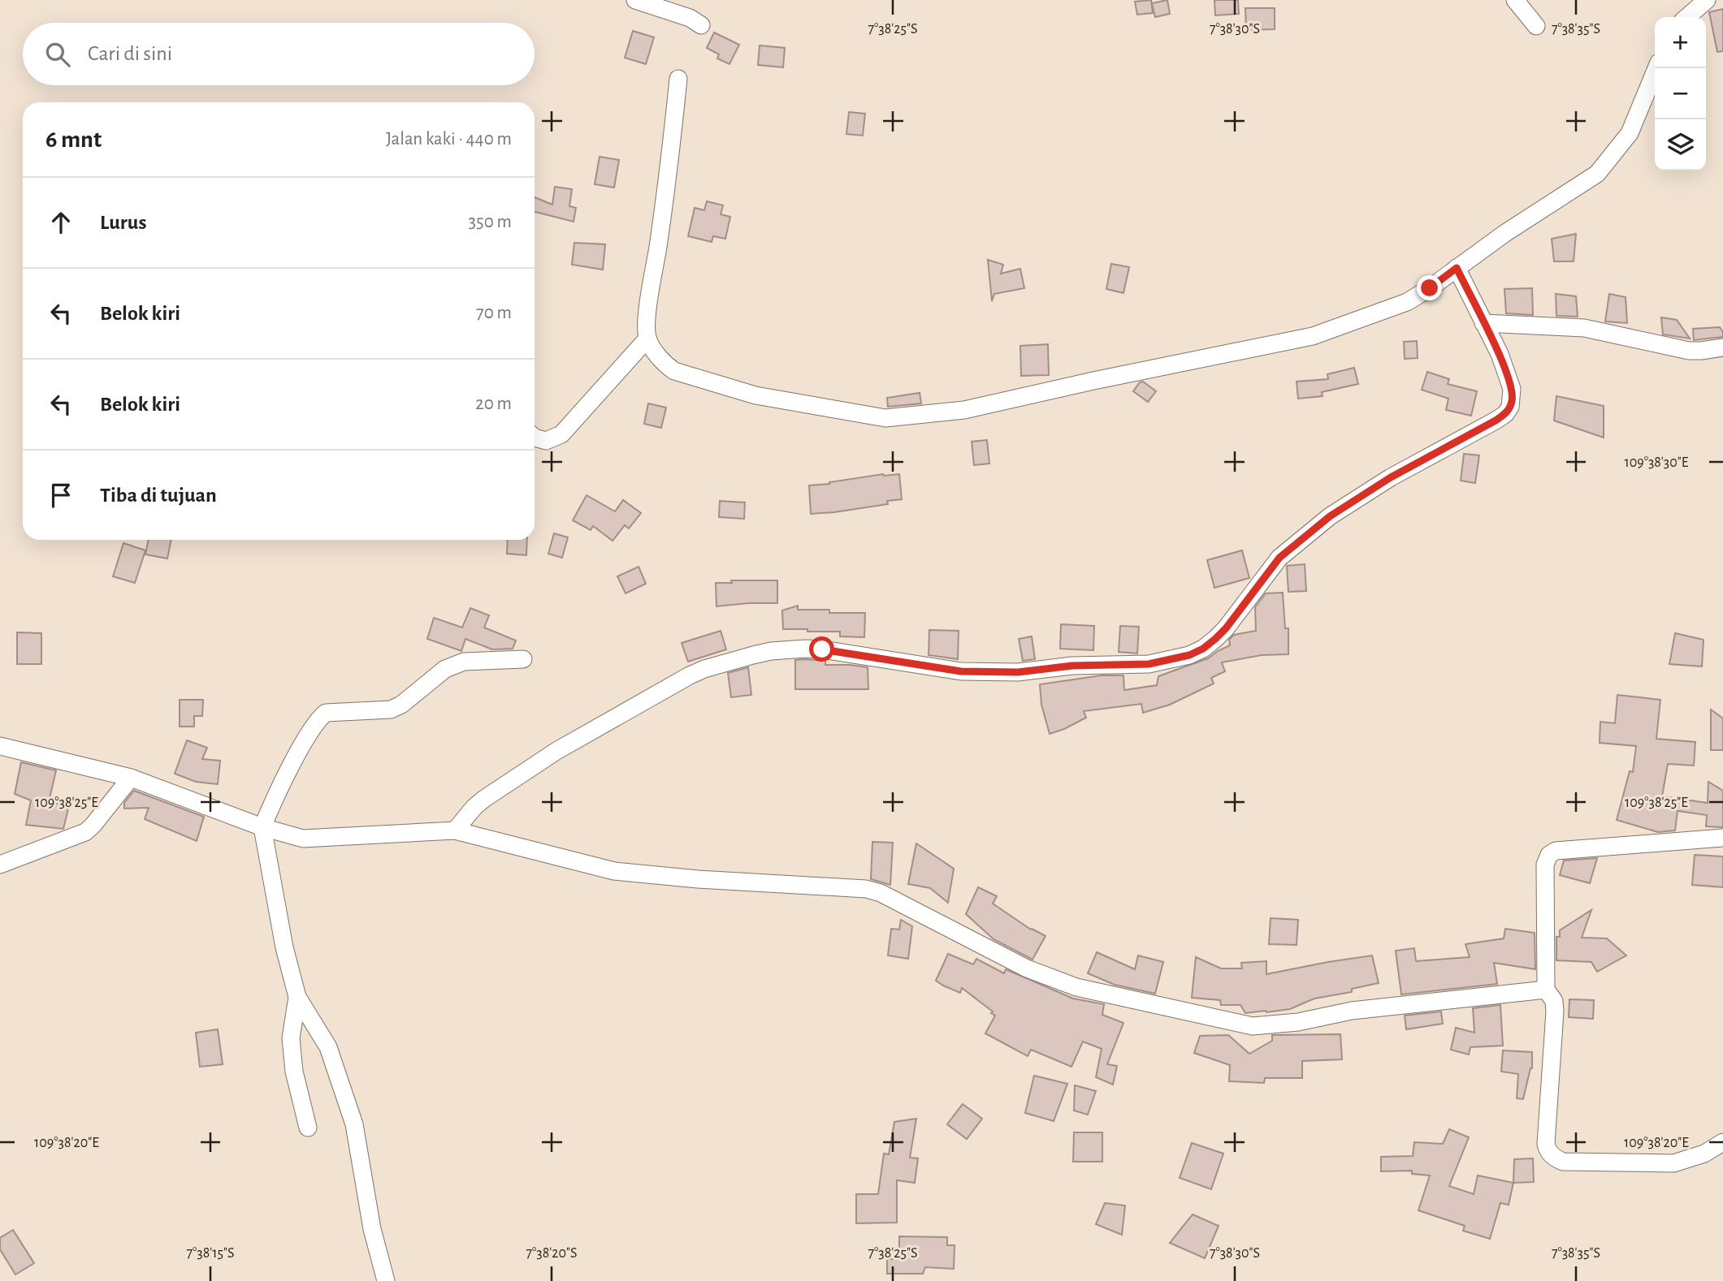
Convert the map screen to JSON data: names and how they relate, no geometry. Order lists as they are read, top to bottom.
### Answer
{
  "page": {
    "map_buttons": ["+", "−"],
    "search": "Cari di sini",
    "heading": ["6 mnt", "Jalan kaki · 440 m"],
    "list": [
      ["Lurus", "350 m"],
      ["Belok kiri", "70 m"],
      ["Belok kiri", "20 m"],
      "Tiba di tujuan"
    ]
  },
  "coordinates": [
    "7°38'25\"S",
    "7°38'30\"S",
    "7°38'35\"S",
    "109°38'30\"E",
    "109°38'25\"E",
    "109°38'20\"E",
    "7°38'15\"S",
    "7°38'20\"S"
  ]
}
